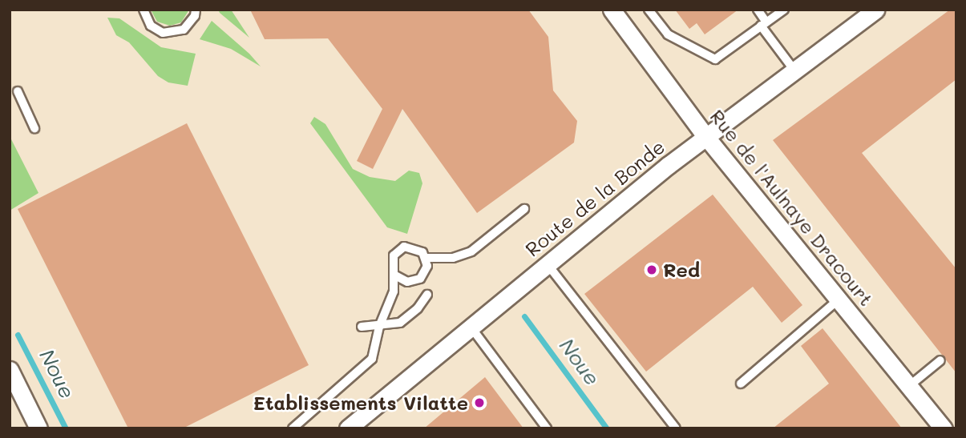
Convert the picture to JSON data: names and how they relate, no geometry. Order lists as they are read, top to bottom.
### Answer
{
  "streets": {
    "street": ["Route de la Bonde", "Rue de l'Aulnaye Dracourt"]
  },
  "crossings": [
    ["Route de la Bonde", "Rue de l'Aulnaye Dracourt"]
  ],
  "water": ["Noue"],
  "places": ["Red", "Etablissements Vilatte"]
}
